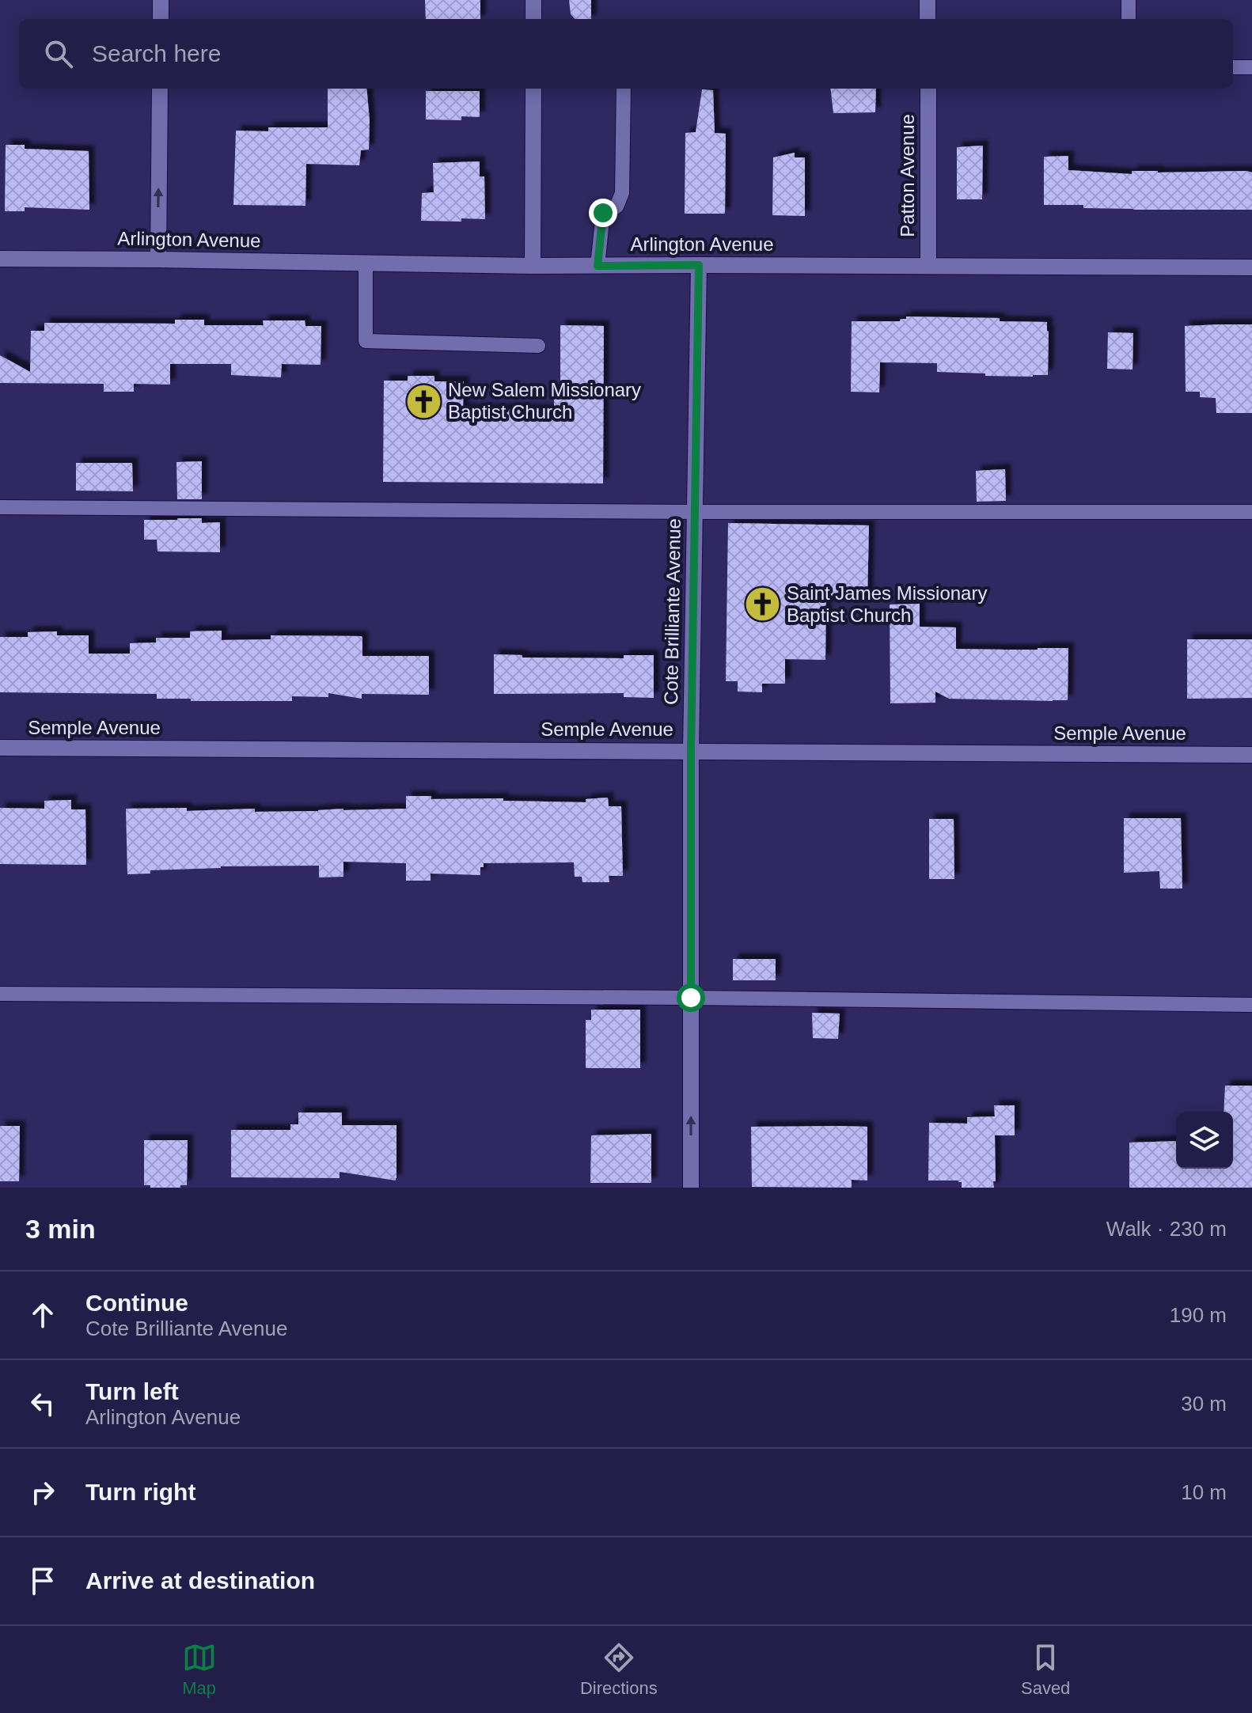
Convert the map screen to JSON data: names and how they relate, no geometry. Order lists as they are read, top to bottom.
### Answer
{
  "streets": {
    "street": [
      "Patton Avenue",
      "Arlington Avenue",
      "Cote Brilliante Avenue",
      "Semple Avenue"
    ]
  },
  "crossings": [
    ["Patton Avenue", "Arlington Avenue"],
    ["Arlington Avenue", "Cote Brilliante Avenue"],
    ["Cote Brilliante Avenue", "Semple Avenue"]
  ],
  "places": {
    "church": ["New Salem Missionary Baptist Church", "Saint James Missionary Baptist Church"]
  },
  "page": {
    "search": "Search here",
    "heading": ["3 min", "Walk · 230 m"],
    "list": [
      ["Continue", "Cote Brilliante Avenue", "190 m"],
      ["Turn left", "Arlington Avenue", "30 m"],
      ["Turn right", "10 m"],
      "Arrive at destination"
    ],
    "nav": ["Map", "Directions", "Saved"]
  }
}
